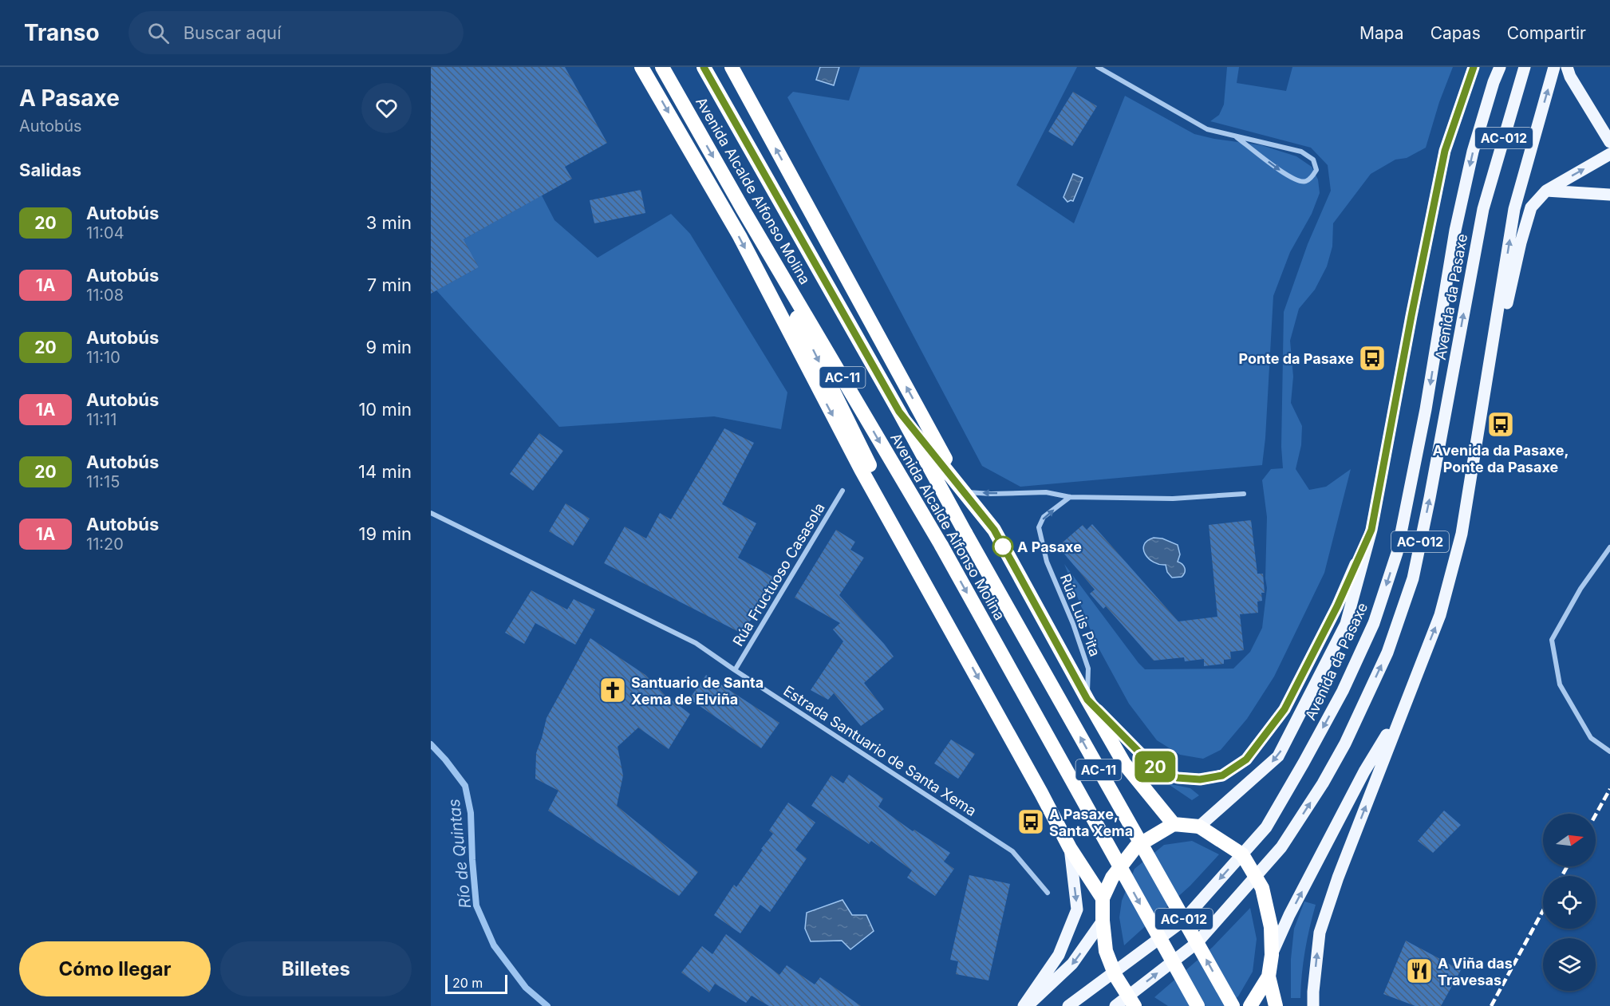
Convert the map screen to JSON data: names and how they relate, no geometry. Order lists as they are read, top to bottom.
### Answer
{
  "streets": {
    "highway": ["Avenida Alcalde Alfonso Molina", "AC-11"],
    "main road": ["AC-012", "Avenida da Pasaxe"],
    "street": ["Rúa Fructuoso Casasola", "Rúa Luis Pita", "Estrada Santuario de Santa Xema"]
  },
  "crossings": [
    ["AC-11", "Rúa Luis Pita"],
    ["Rúa Fructuoso Casasola", "Estrada Santuario de Santa Xema"]
  ],
  "one_way": ["Rúa Luis Pita"],
  "water": ["Río de Quintas"],
  "places": {
    "bus stop": ["Ponte da Pasaxe", "Avenida da Pasaxe, Ponte da Pasaxe", "A Pasaxe, Santa Xema"],
    "other": ["A Pasaxe"],
    "church": ["Santuario de Santa Xema de Elviña"],
    "restaurant": ["A Viña das Travesas"]
  },
  "lines": ["bus line 20"],
  "scale_bar": "20 m",
  "north": "right",
  "page": {
    "header": "Transo",
    "search": "Buscar aquí",
    "nav": ["Mapa", "Capas", "Compartir"],
    "heading": [
      ["A Pasaxe", "Autobús"],
      "Salidas"
    ],
    "on_map": "20",
    "list": [
      {
        "mark": "20",
        "name": "Autobús",
        "note": "11:04",
        "value": "3 min"
      },
      {
        "mark": "1A",
        "name": "Autobús",
        "note": "11:08",
        "value": "7 min"
      },
      {
        "mark": "20",
        "name": "Autobús",
        "note": "11:10",
        "value": "9 min"
      },
      {
        "mark": "1A",
        "name": "Autobús",
        "note": "11:11",
        "value": "10 min"
      },
      {
        "mark": "20",
        "name": "Autobús",
        "note": "11:15",
        "value": "14 min"
      },
      {
        "mark": "1A",
        "name": "Autobús",
        "note": "11:20",
        "value": "19 min"
      }
    ],
    "buttons": ["Cómo llegar", "Billetes"],
    "scale": "20 m"
  }
}
